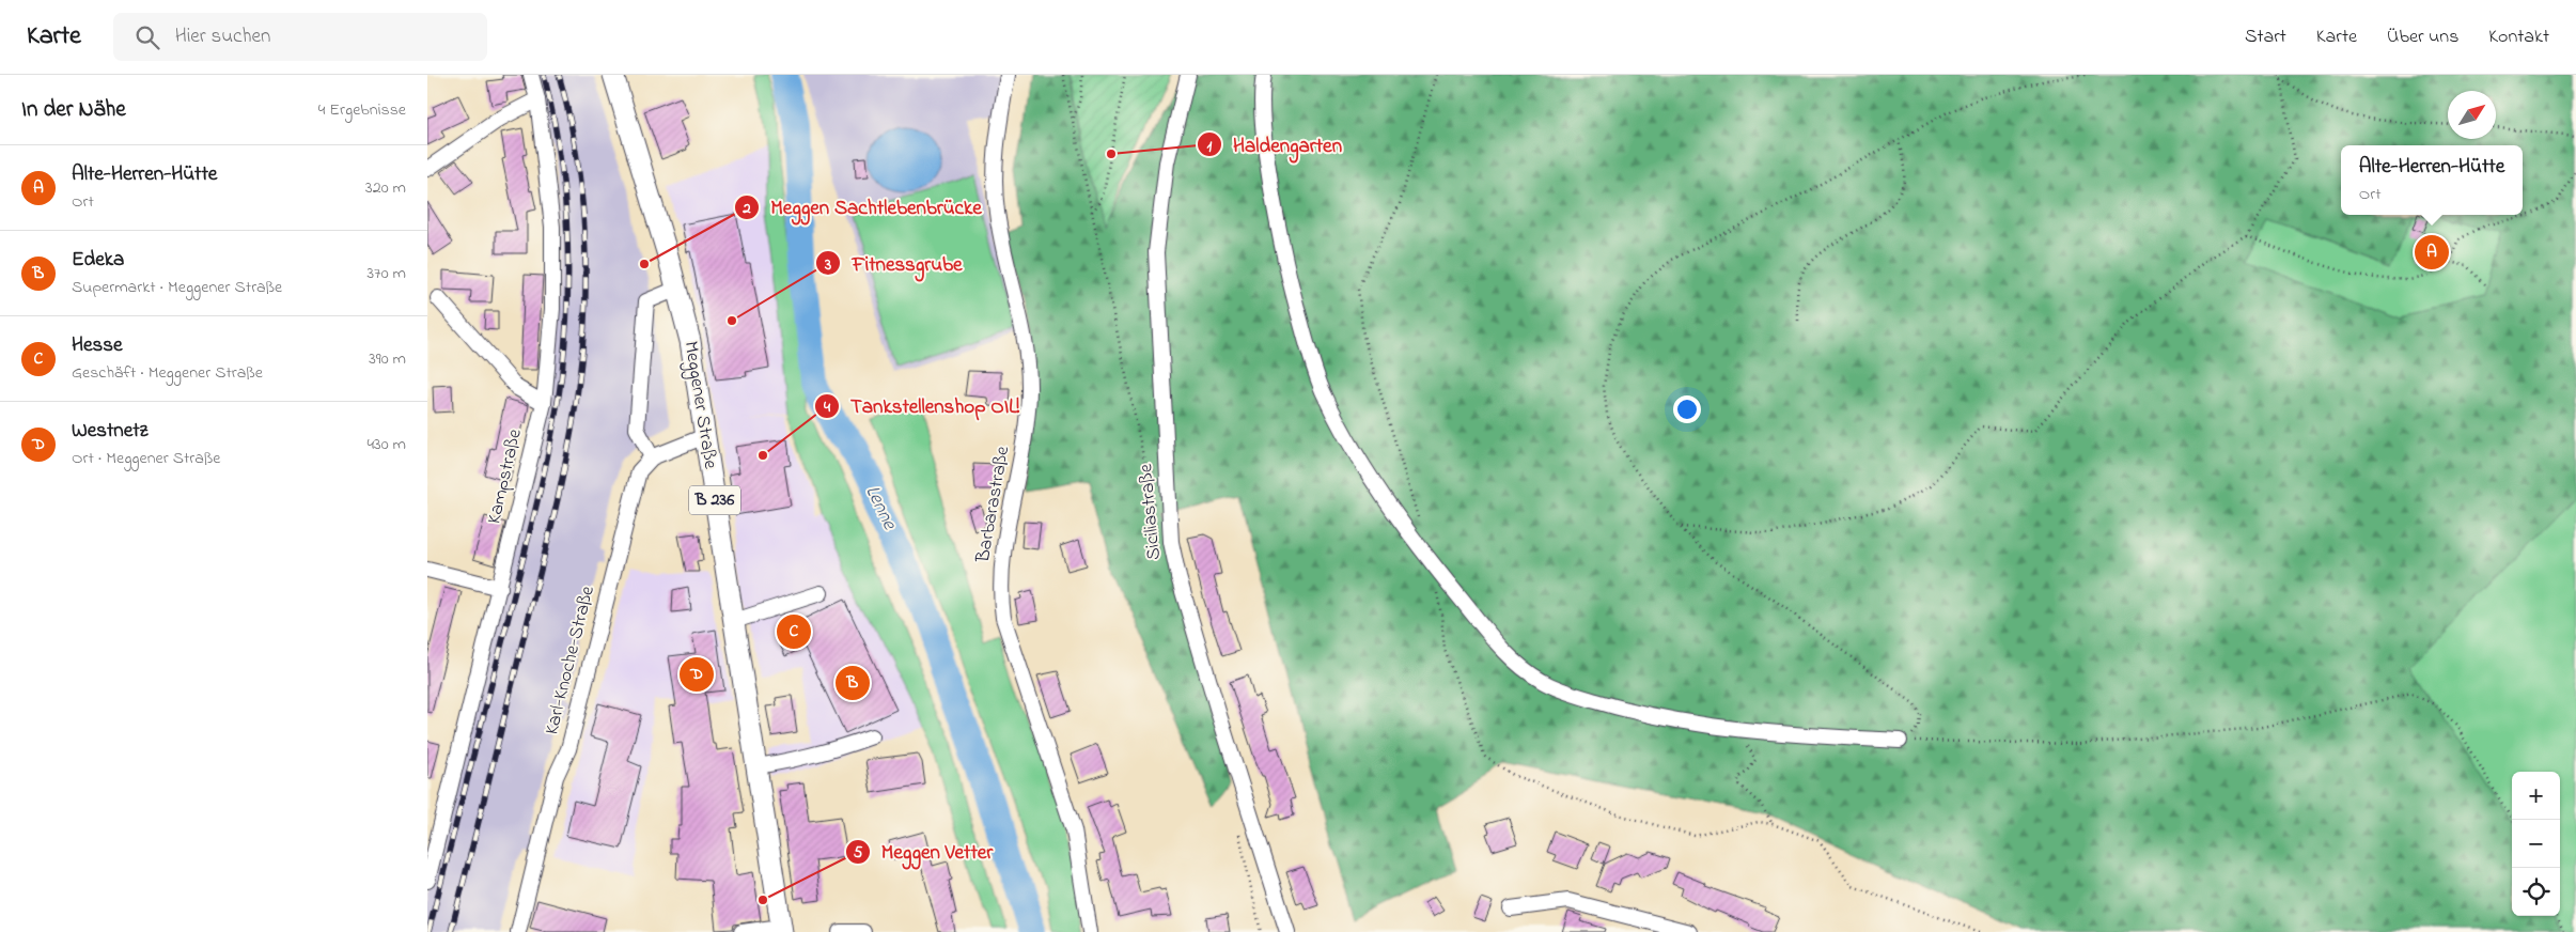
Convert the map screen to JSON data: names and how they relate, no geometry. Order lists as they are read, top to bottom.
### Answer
{
  "streets": {
    "main road": ["Meggener Straße", "B 236"],
    "street": [
      "Kampstraße",
      "Barbarastraße",
      "Siciliastraße",
      "Karl-Knoche-Straße"
    ]
  },
  "water": ["Lenne"],
  "places": [
    "Haldengarten",
    "Meggen Sachtlebenbrücke",
    "Fitnessgrube",
    "Tankstellenshop OIL!",
    "Meggen Vetter"
  ],
  "north": "top right",
  "page": {
    "header": "Karte",
    "search": "Hier suchen",
    "nav": [
      "Start",
      "Karte",
      "Über uns",
      "Kontakt"
    ],
    "heading": ["In der Nähe", "4 Ergebnisse"],
    "list": [
      {
        "mark": "A",
        "name": "Alte-Herren-Hütte",
        "note": "Ort",
        "value": "320 m"
      },
      {
        "mark": "B",
        "name": "Edeka",
        "note": "Supermarkt · Meggener Straße",
        "value": "370 m"
      },
      {
        "mark": "C",
        "name": "Hesse",
        "note": "Geschäft · Meggener Straße",
        "value": "390 m"
      },
      {
        "mark": "D",
        "name": "Westnetz",
        "note": "Ort · Meggener Straße",
        "value": "430 m"
      }
    ],
    "popup": ["Alte-Herren-Hütte", "Ort"],
    "pins": [
      "A",
      "C",
      "D",
      "B"
    ],
    "map_buttons": ["+", "−"]
  }
}
